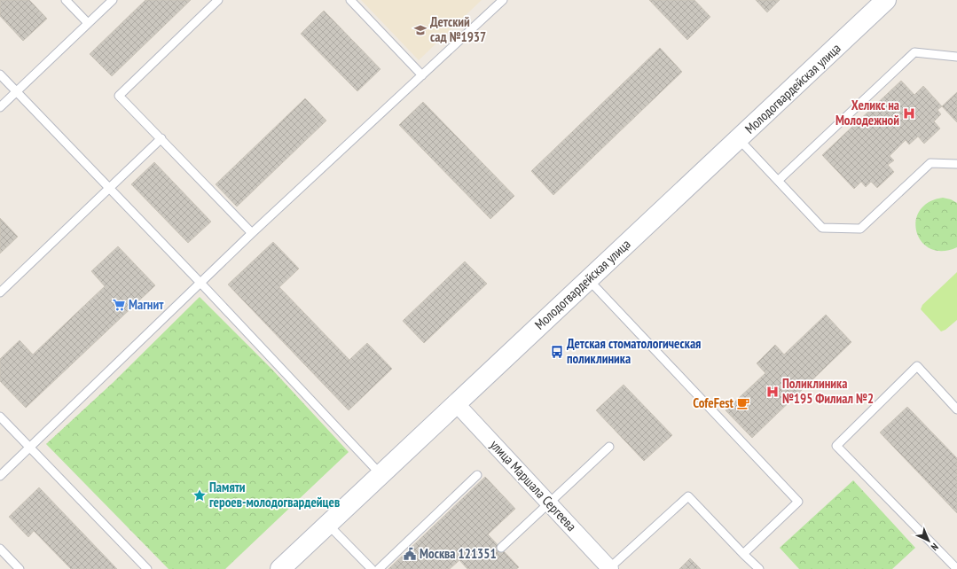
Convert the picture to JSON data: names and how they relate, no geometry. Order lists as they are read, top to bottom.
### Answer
{
  "streets": {
    "street": ["Молодогвардейская улица", "улица Маршала Сергеева"]
  },
  "crossings": [
    ["Молодогвардейская улица", "улица Маршала Сергеева"]
  ],
  "places": {
    "school or university": ["Детский сад №1937"],
    "hospital": ["Хеликс на Молодежной", "Поликлиника №195 Филиал №2"],
    "supermarket": ["Магнит"],
    "bus stop": ["Детская стоматологическая поликлиника"],
    "cafe": ["CofeFest"],
    "place": ["Памяти героев-молодогвардейцев"],
    "public building": ["Москва 121351"]
  },
  "north": "bottom right"
}
